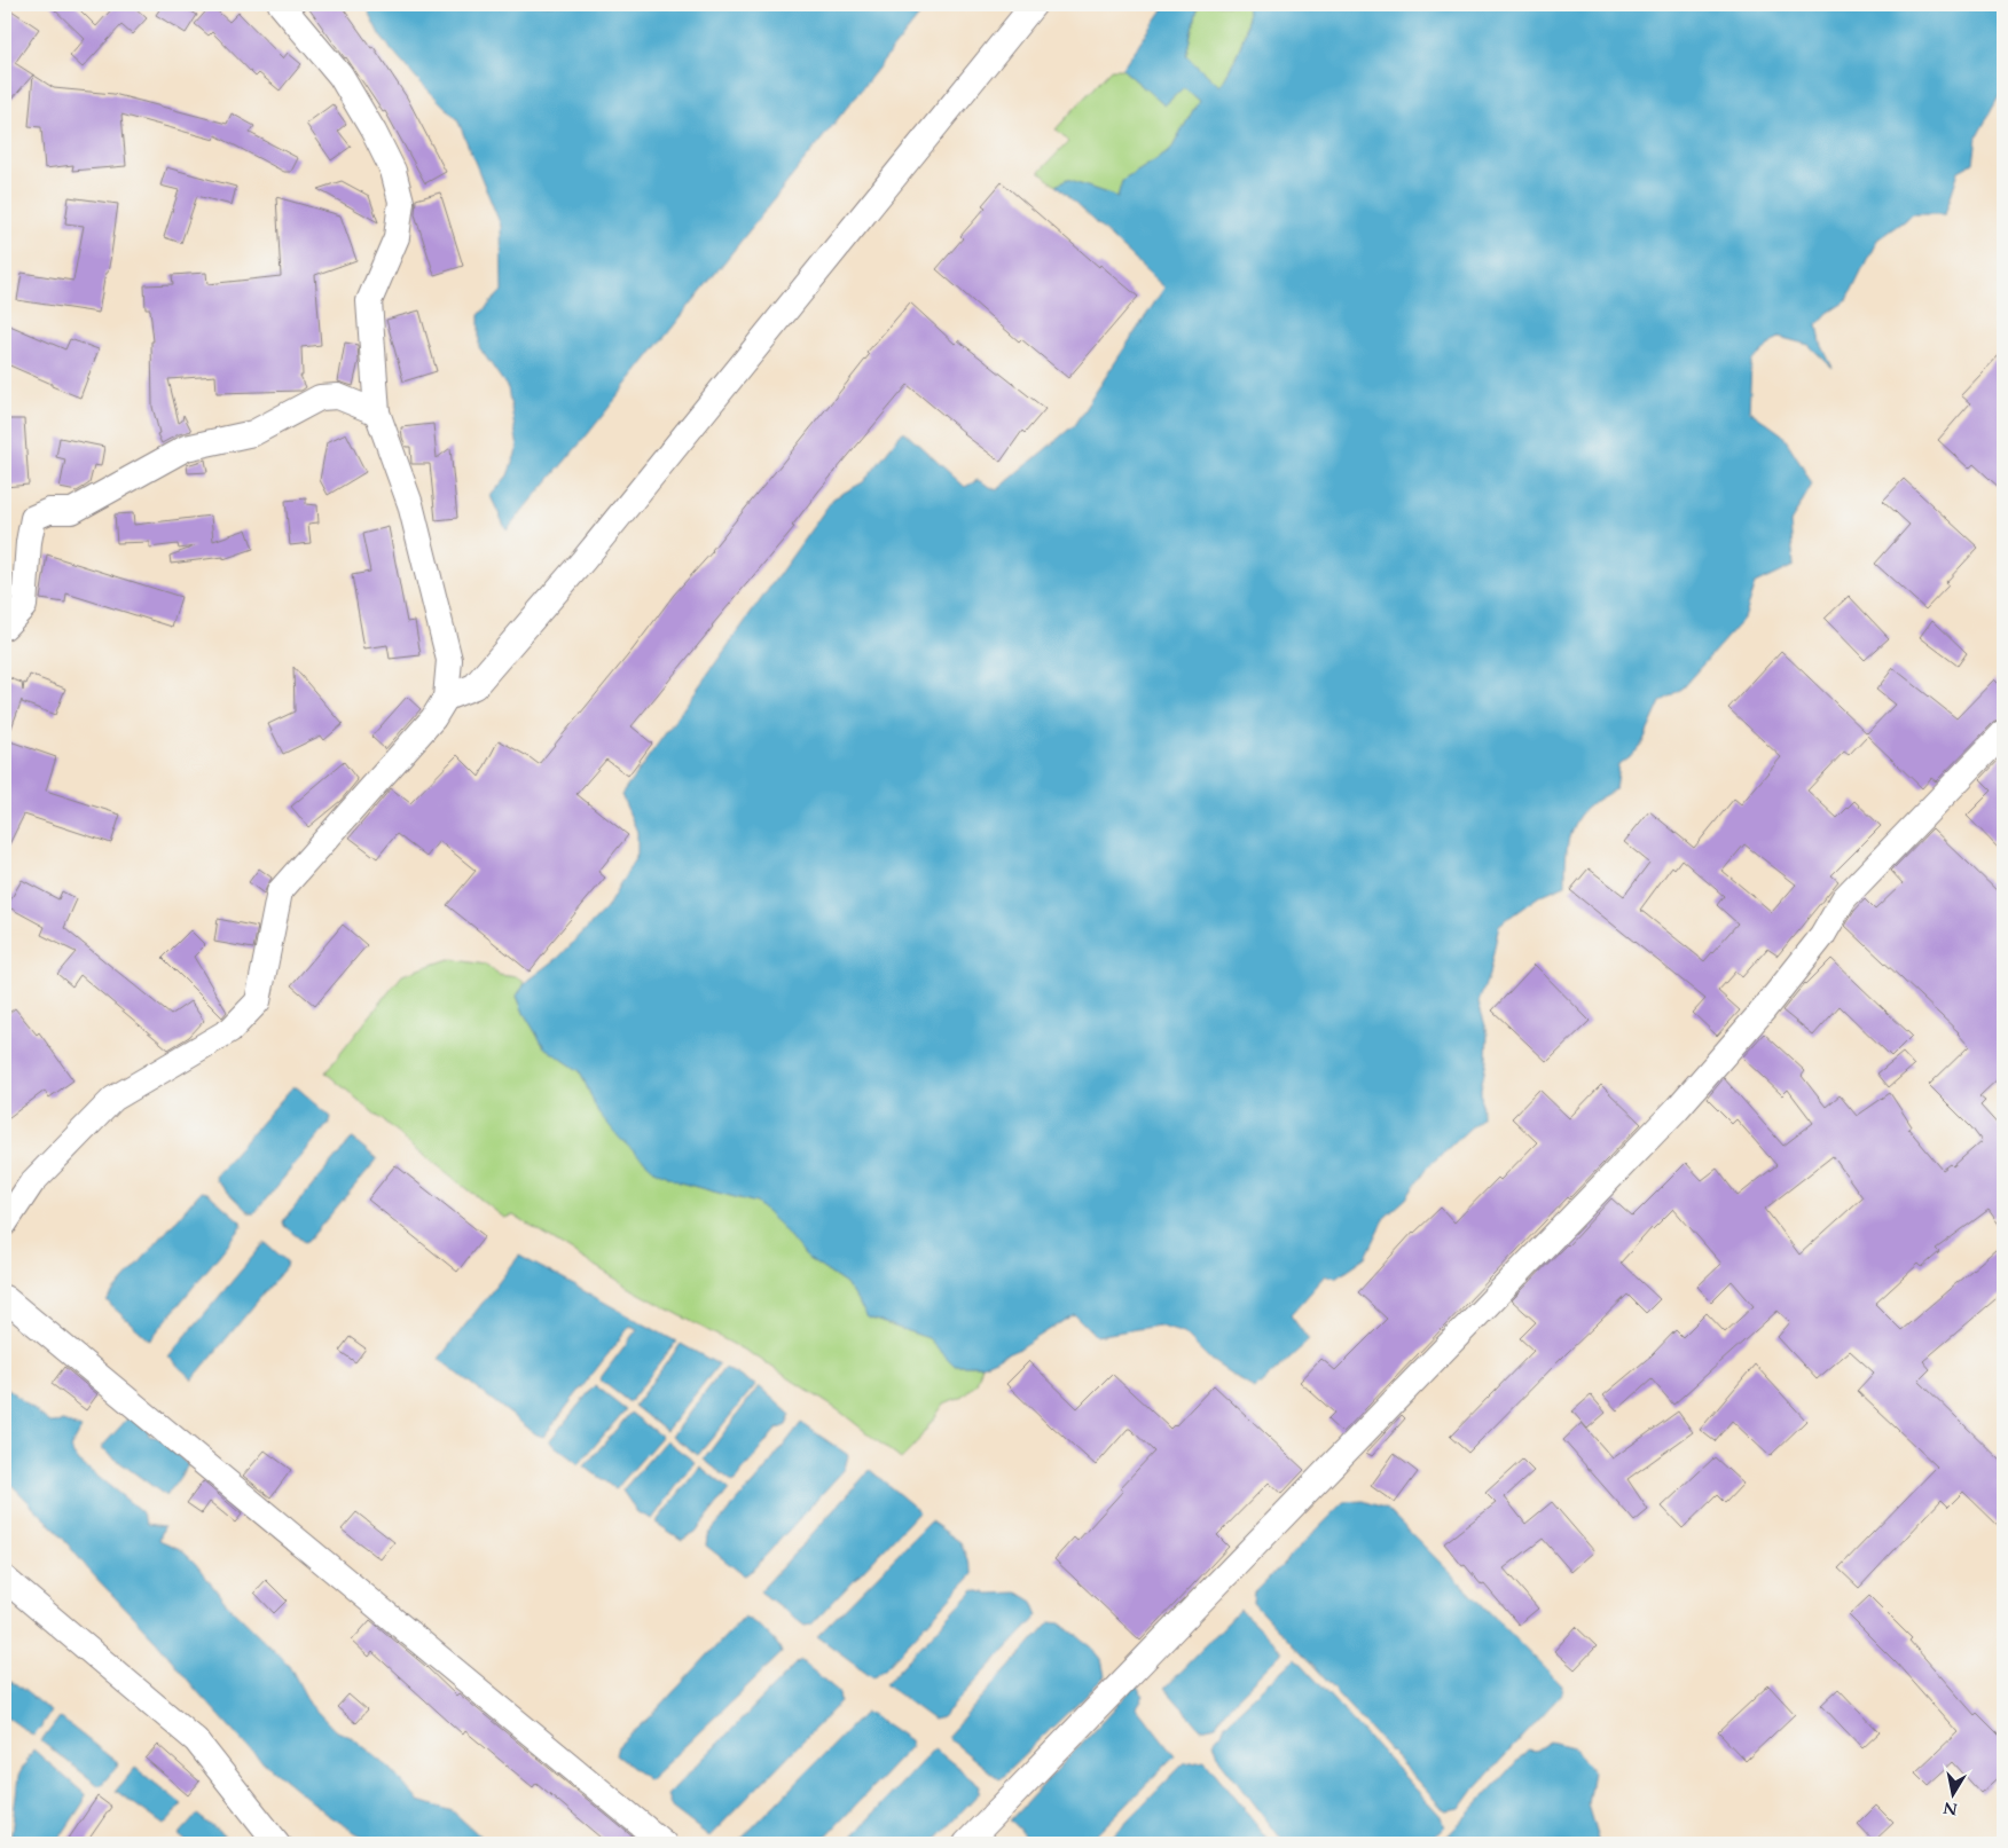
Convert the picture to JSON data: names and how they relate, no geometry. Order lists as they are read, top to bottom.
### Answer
{
  "north": "bottom"
}
